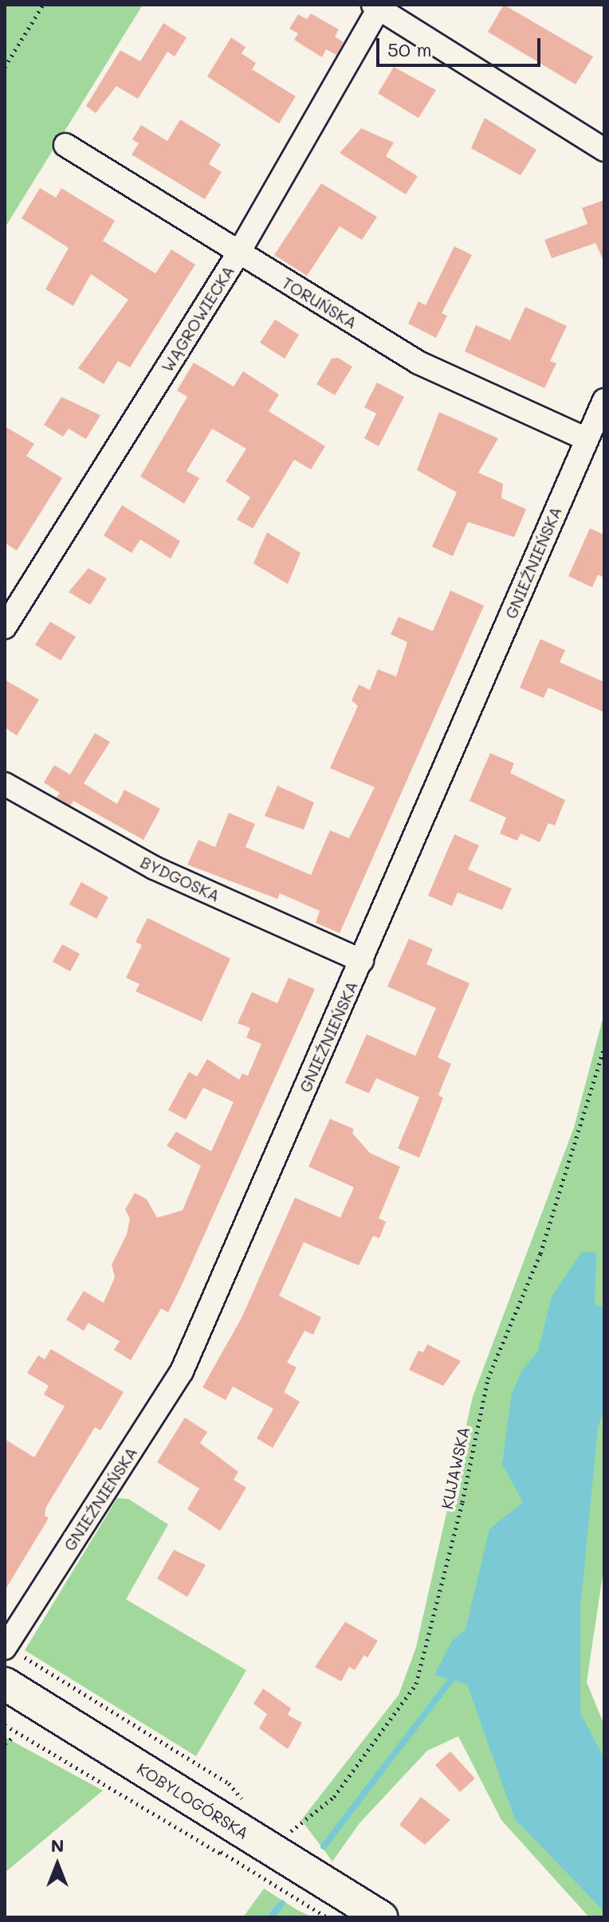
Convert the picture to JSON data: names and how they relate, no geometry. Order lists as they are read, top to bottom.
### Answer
{
  "streets": {
    "street": [
      "TORUŃSKA",
      "WĄGROWIECKA",
      "GNIEŹNIEŃSKA",
      "BYDGOSKA",
      "KOBYLOGÓRSKA"
    ],
    "path": ["KUJAWSKA"]
  },
  "crossings": [
    ["TORUŃSKA", "WĄGROWIECKA"],
    ["TORUŃSKA", "GNIEŹNIEŃSKA"],
    ["GNIEŹNIEŃSKA", "BYDGOSKA"],
    ["KUJAWSKA", "KOBYLOGÓRSKA"]
  ],
  "scale_bar": "50 m",
  "north": "top"
}
